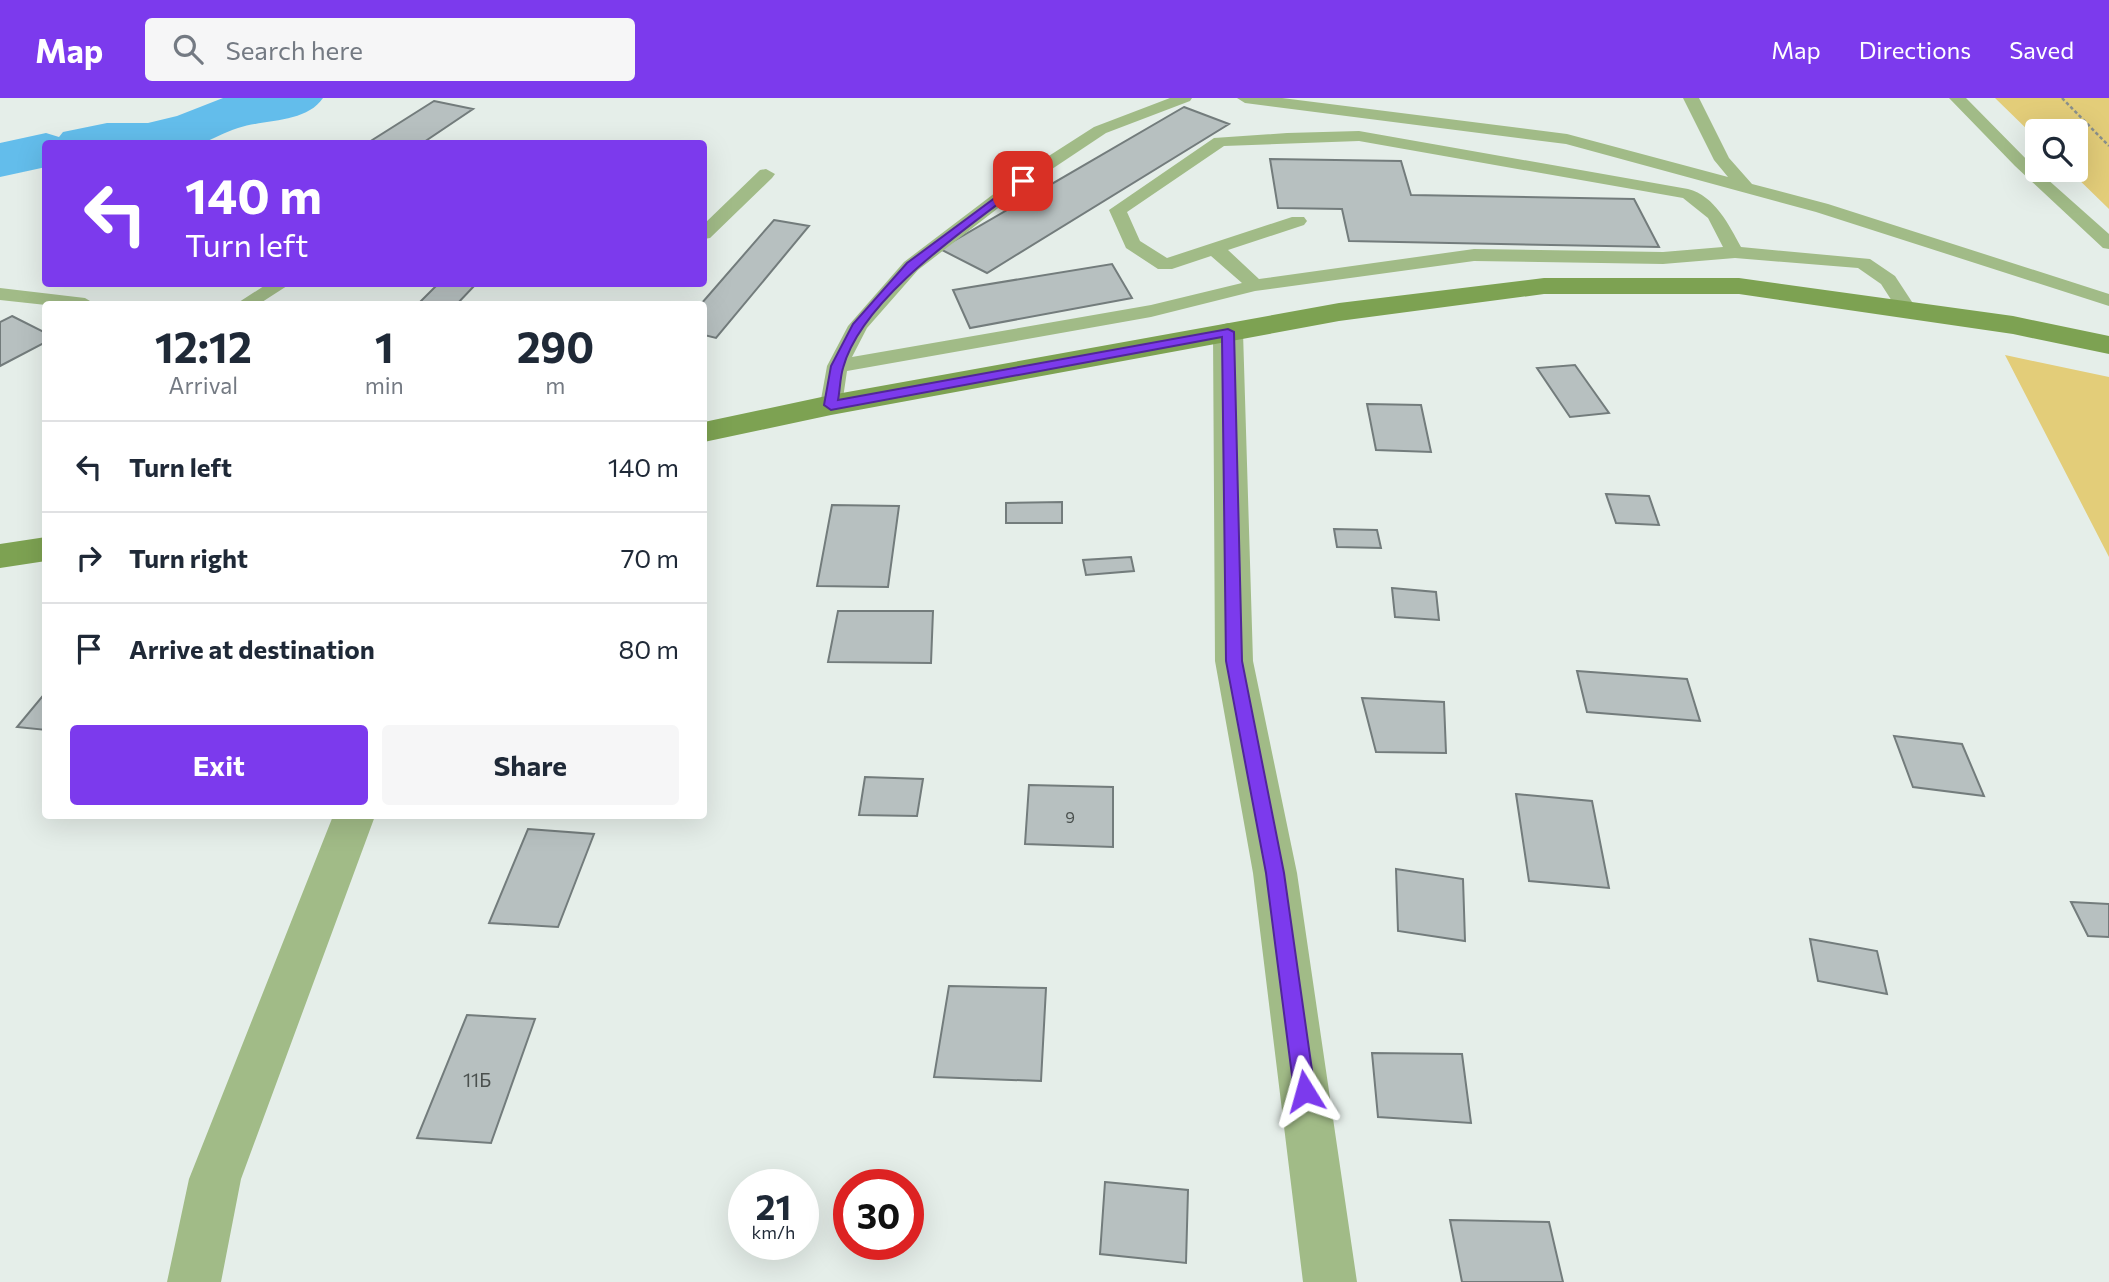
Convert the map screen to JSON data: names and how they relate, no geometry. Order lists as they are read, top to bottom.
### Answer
{
  "house_numbers": ["9", "11Б"],
  "page": {
    "header": "Map",
    "search": "Search here",
    "nav": ["Map", "Directions", "Saved"],
    "turn": ["140 m", "Turn left"],
    "eta": [
      "12:12",
      "Arrival",
      "1",
      "min",
      "290",
      "m"
    ],
    "list": [
      {
        "name": "Turn left",
        "value": "140 m"
      },
      {
        "name": "Turn right",
        "value": "70 m"
      },
      {
        "name": "Arrive at destination",
        "value": "80 m"
      }
    ],
    "buttons": ["Exit", "Share"],
    "speed": "21 km/h",
    "limit": "30"
  }
}
